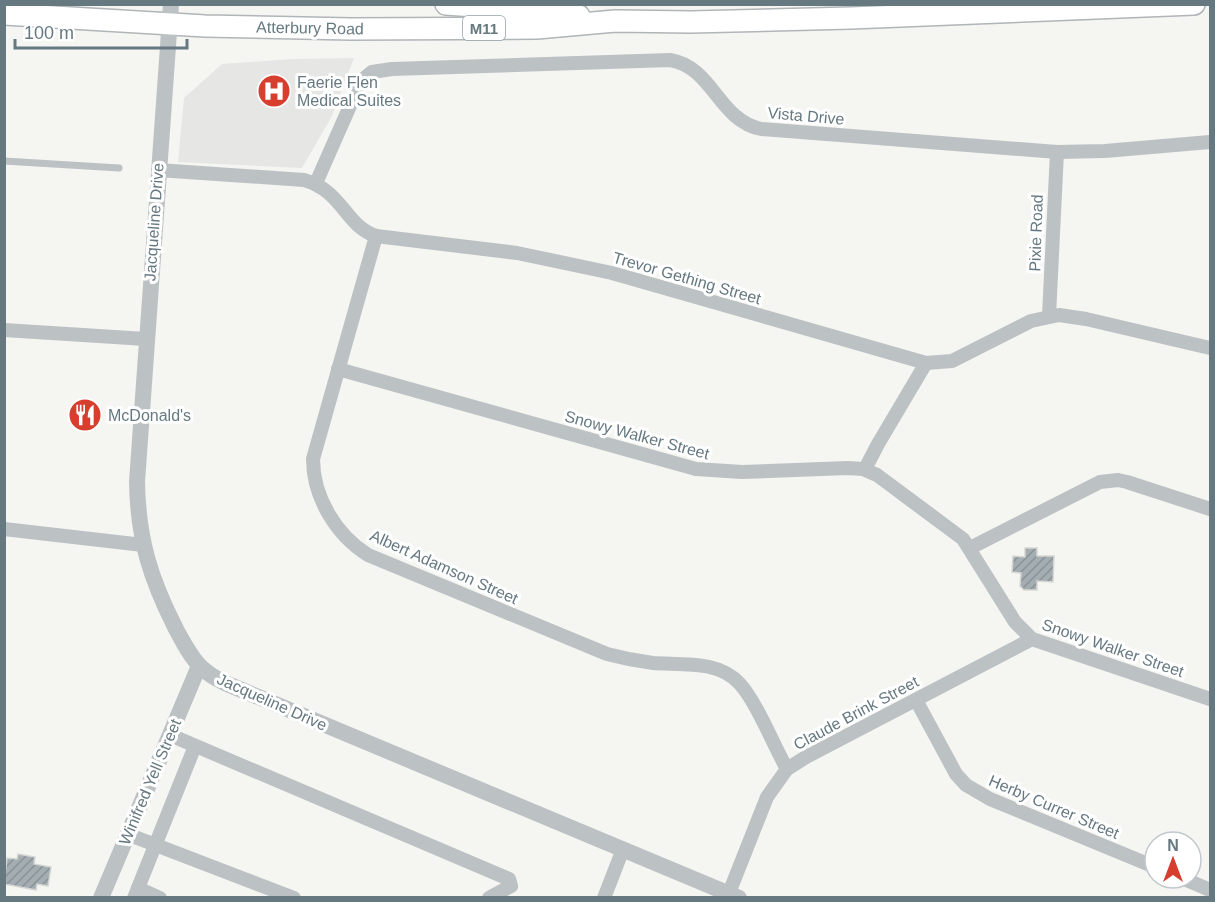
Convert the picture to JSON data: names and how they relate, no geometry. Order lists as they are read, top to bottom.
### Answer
{
  "streets": {
    "main road": ["Atterbury Road", "M11"],
    "street": [
      "Vista Drive",
      "Jacqueline Drive",
      "Pixie Road",
      "Trevor Gething Street",
      "Snowy Walker Street",
      "Albert Adamson Street",
      "Claude Brink Street",
      "Winifred Yell Street",
      "Herby Currer Street"
    ]
  },
  "crossings": [
    ["Atterbury Road", "Jacqueline Drive"],
    ["Vista Drive", "Pixie Road"],
    ["Vista Drive", "Trevor Gething Street"],
    ["Jacqueline Drive", "Claude Brink Street"],
    ["Jacqueline Drive", "Winifred Yell Street"],
    ["Pixie Road", "Trevor Gething Street"],
    ["Trevor Gething Street", "Albert Adamson Street"],
    ["Snowy Walker Street", "Albert Adamson Street"],
    ["Snowy Walker Street", "Claude Brink Street"],
    ["Albert Adamson Street", "Claude Brink Street"],
    ["Claude Brink Street", "Herby Currer Street"]
  ],
  "places": {
    "hospital": ["Faerie Flen Medical Suites"],
    "restaurant": ["McDonald's"]
  },
  "scale_bar": "100 m",
  "north": "top"
}
